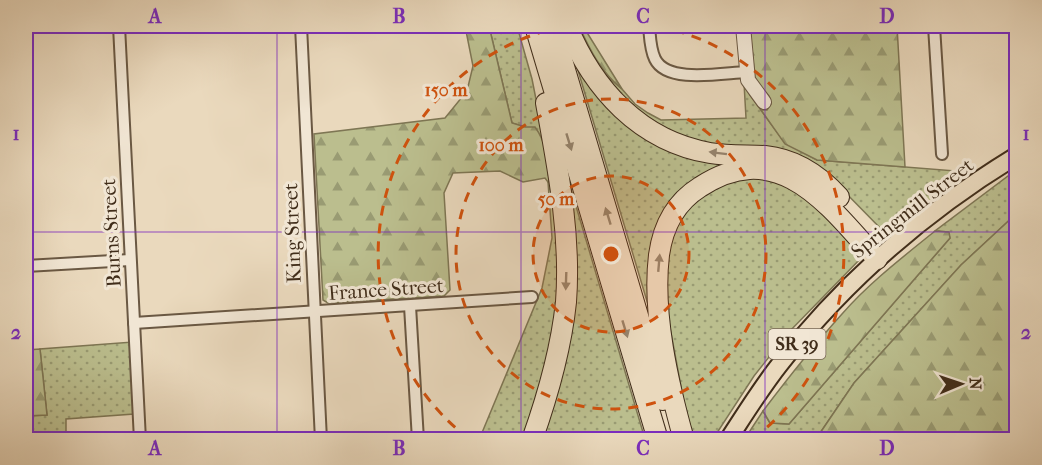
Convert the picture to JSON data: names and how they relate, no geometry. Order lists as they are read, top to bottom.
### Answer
{
  "streets": {
    "main road": ["Springmill Street", "SR 39"],
    "street": ["Burns Street", "King Street", "France Street"]
  },
  "crossings": [
    ["Burns Street", "France Street"],
    ["King Street", "France Street"]
  ],
  "north": "right",
  "grid": {
    "columns": [
      "A",
      "B",
      "C",
      "D"
    ],
    "rows": ["1", "2"]
  },
  "rings": ["150 m", "100 m", "50 m"]
}
